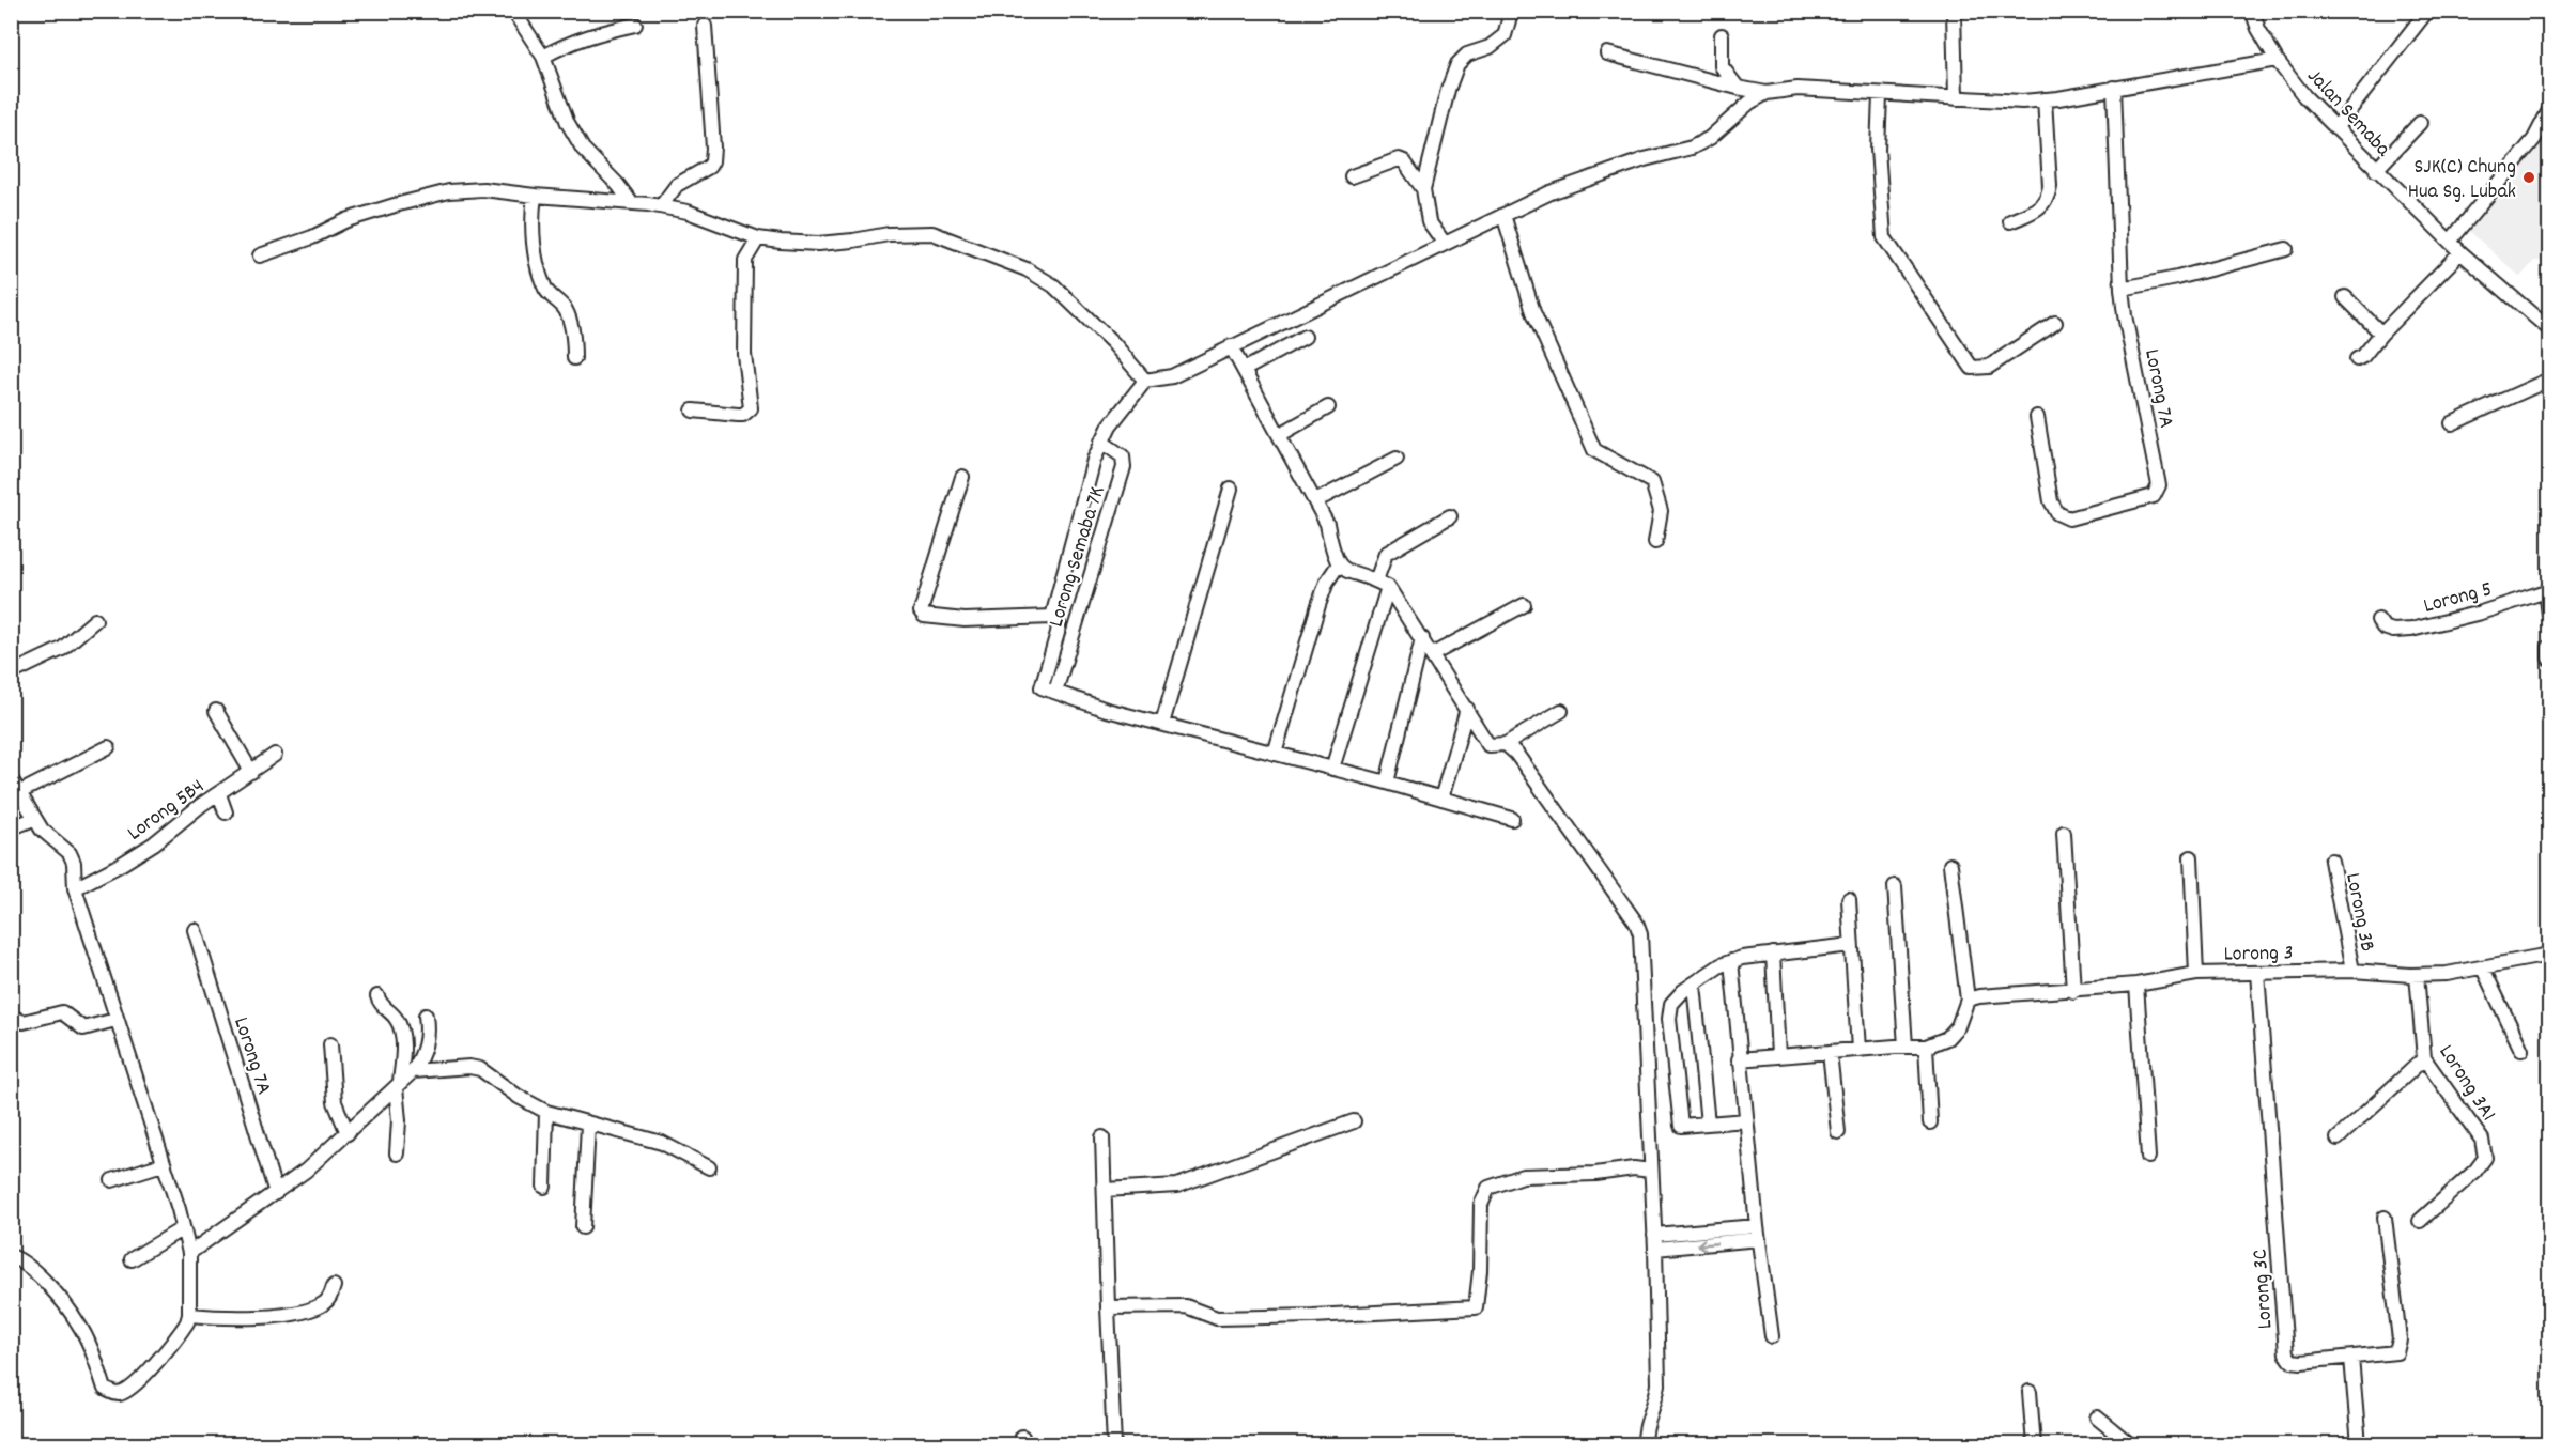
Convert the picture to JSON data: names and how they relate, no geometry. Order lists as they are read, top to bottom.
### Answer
{
  "streets": {
    "street": [
      "Jalan Semaba",
      "Lorong 7A",
      "Lorong Semaba 7K",
      "Lorong 5",
      "Lorong 5B4",
      "Lorong 3B",
      "Lorong 3",
      "Lorong 3A1",
      "Lorong 3C"
    ]
  },
  "crossings": [
    ["Lorong 3B", "Lorong 3"],
    ["Lorong 3", "Lorong 3A1"],
    ["Lorong 3", "Lorong 3C"]
  ],
  "places": ["SJK(C) Chung Hua Sg. Lubak"]
}
